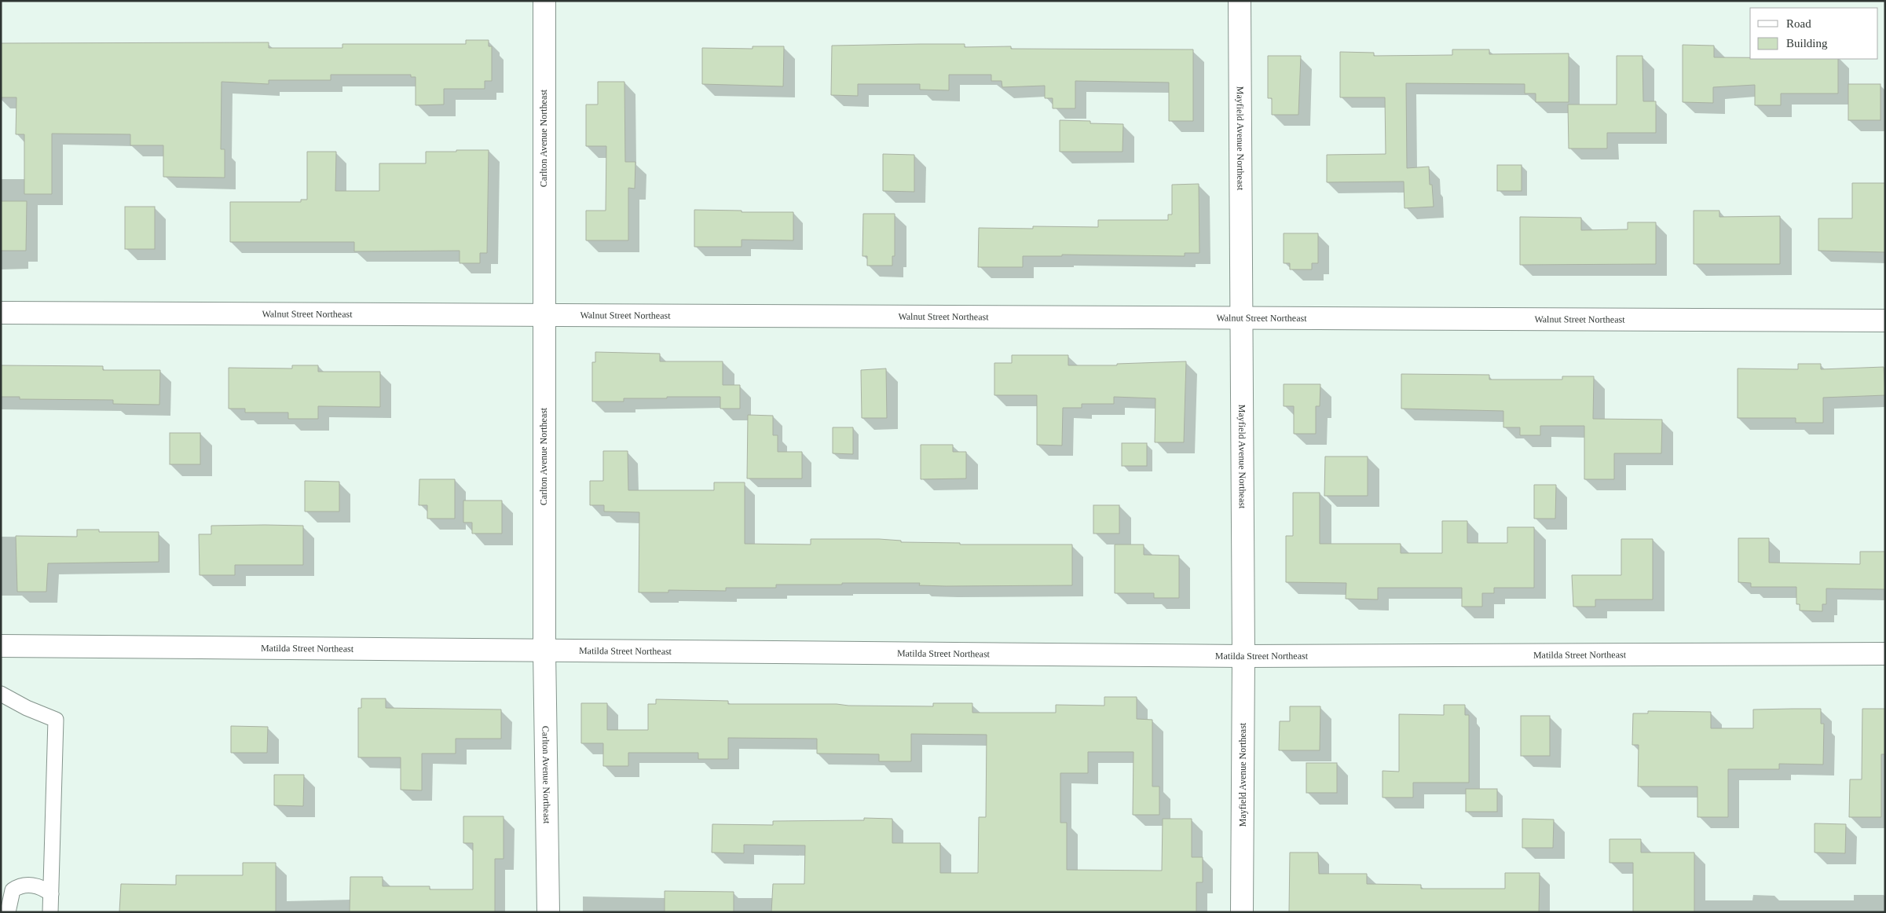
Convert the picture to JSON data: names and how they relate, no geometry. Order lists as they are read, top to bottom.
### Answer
{
  "streets": {
    "street": [
      "Carlton Avenue Northeast",
      "Mayfield Avenue Northeast",
      "Walnut Street Northeast",
      "Matilda Street Northeast"
    ]
  },
  "crossings": [
    ["Carlton Avenue Northeast", "Walnut Street Northeast"],
    ["Carlton Avenue Northeast", "Matilda Street Northeast"],
    ["Mayfield Avenue Northeast", "Walnut Street Northeast"],
    ["Mayfield Avenue Northeast", "Matilda Street Northeast"]
  ],
  "legend": ["Road", "Building"]
}
